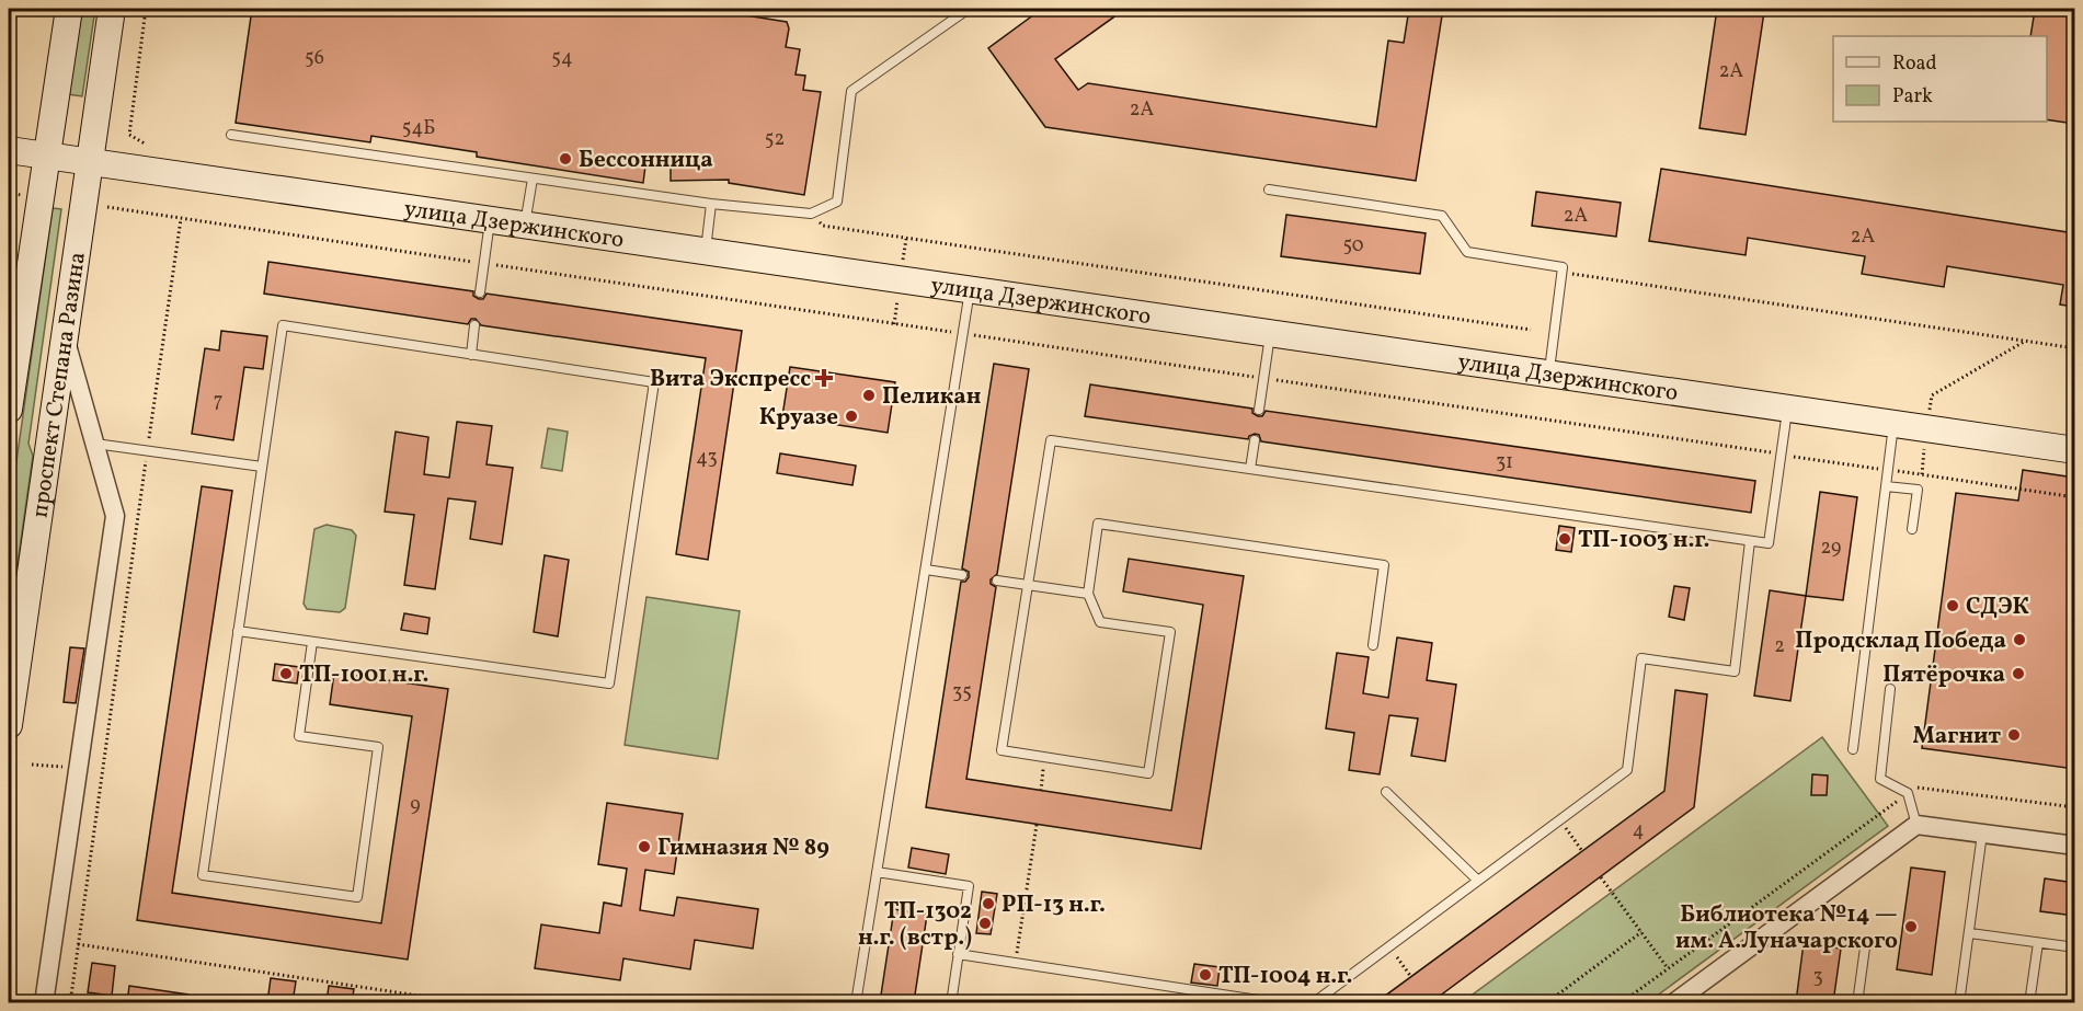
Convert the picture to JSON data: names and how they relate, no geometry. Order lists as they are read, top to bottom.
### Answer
{
  "streets": {
    "main road": ["улица Дзержинского", "проспект Степана Разина"]
  },
  "crossings": [
    ["улица Дзержинского", "проспект Степана Разина"]
  ],
  "places": {
    "other": [
      "Бессонница",
      "Пеликан",
      "Круазе",
      "ТП-1003 н.г.",
      "СДЭК",
      "Продсклад Победа",
      "ТП-1001 н.г.",
      "Пятёрочка",
      "Магнит",
      "Гимназия № 89",
      "РП-13 н.г.",
      "ТП-1302 н.г. (встр.)",
      "Библиотека №14 — им. А.Луначарского",
      "ТП-1004 н.г."
    ],
    "health": ["Вита Экспресс"]
  },
  "house_numbers": [
    "56",
    "54",
    "2А",
    "2А",
    "54Б",
    "52",
    "2А",
    "2А",
    "50",
    "7",
    "43",
    "31",
    "29",
    "2",
    "35",
    "9",
    "4",
    "3"
  ],
  "legend": ["Road", "Park"]
}
